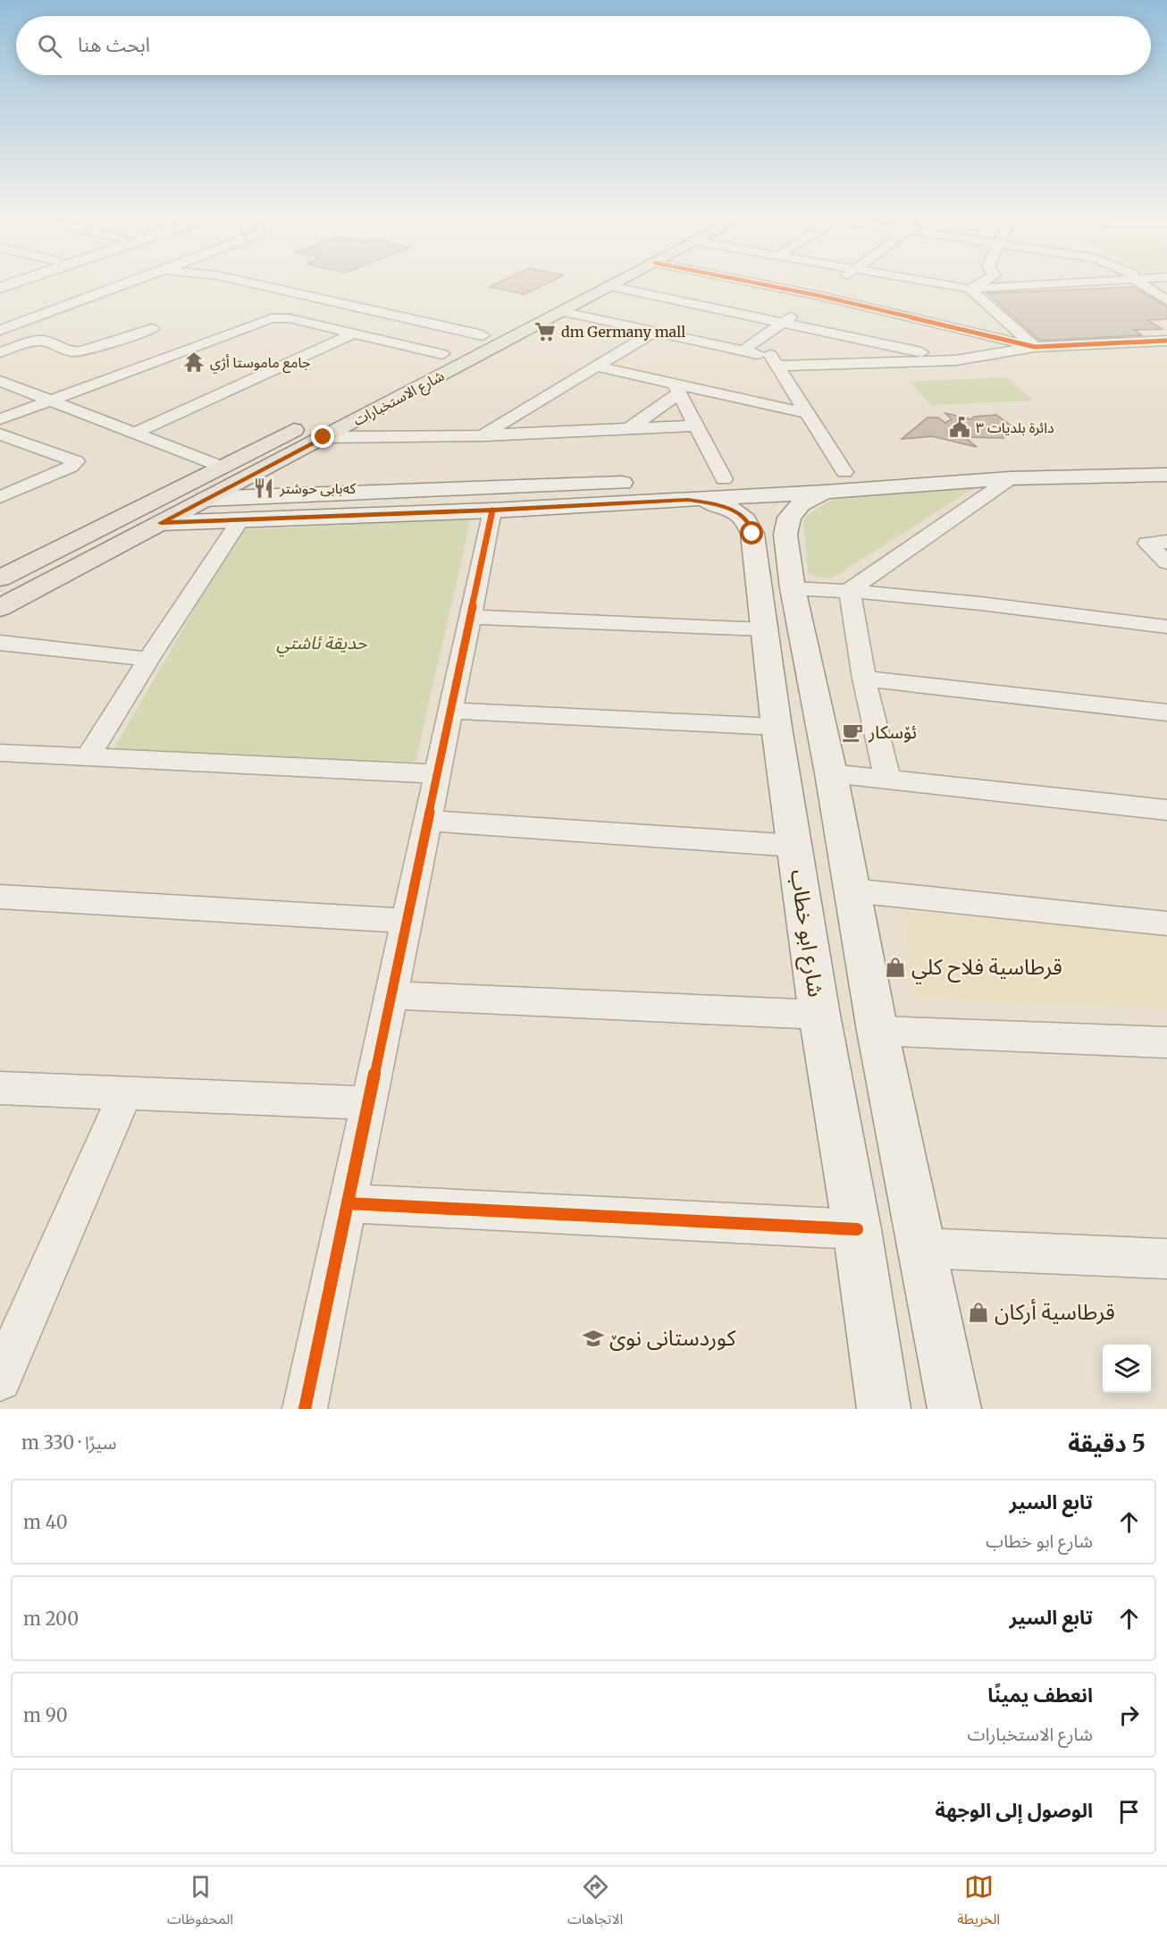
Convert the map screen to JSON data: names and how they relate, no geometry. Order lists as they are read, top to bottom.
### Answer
{
  "streets": {
    "main road": ["شارع الاستخبارات", "شارع ابو خطاب"]
  },
  "parks": ["حديقة ئاشتي"],
  "places": {
    "supermarket": ["dm Germany mall"],
    "temple": ["جامع ماموستا أژي"],
    "public building": ["دائرة بلديات ٣"],
    "restaurant": ["کەبابی حوشتر"],
    "cafe": ["ئۆسکار"],
    "shop": ["قرطاسية فلاح كلي", "قرطاسية أركان"],
    "school or university": ["کوردستانی نوێ"]
  },
  "page": {
    "search": "ابحث هنا",
    "heading": ["5 دقيقة", "سيرًا · 330 m"],
    "list": [
      ["تابع السير", "شارع ابو خطاب", "40 m"],
      ["تابع السير", "200 m"],
      ["انعطف يمينًا", "شارع الاستخبارات", "90 m"],
      "الوصول إلى الوجهة"
    ],
    "nav": ["الخريطة", "الاتجاهات", "المحفوظات"]
  }
}
